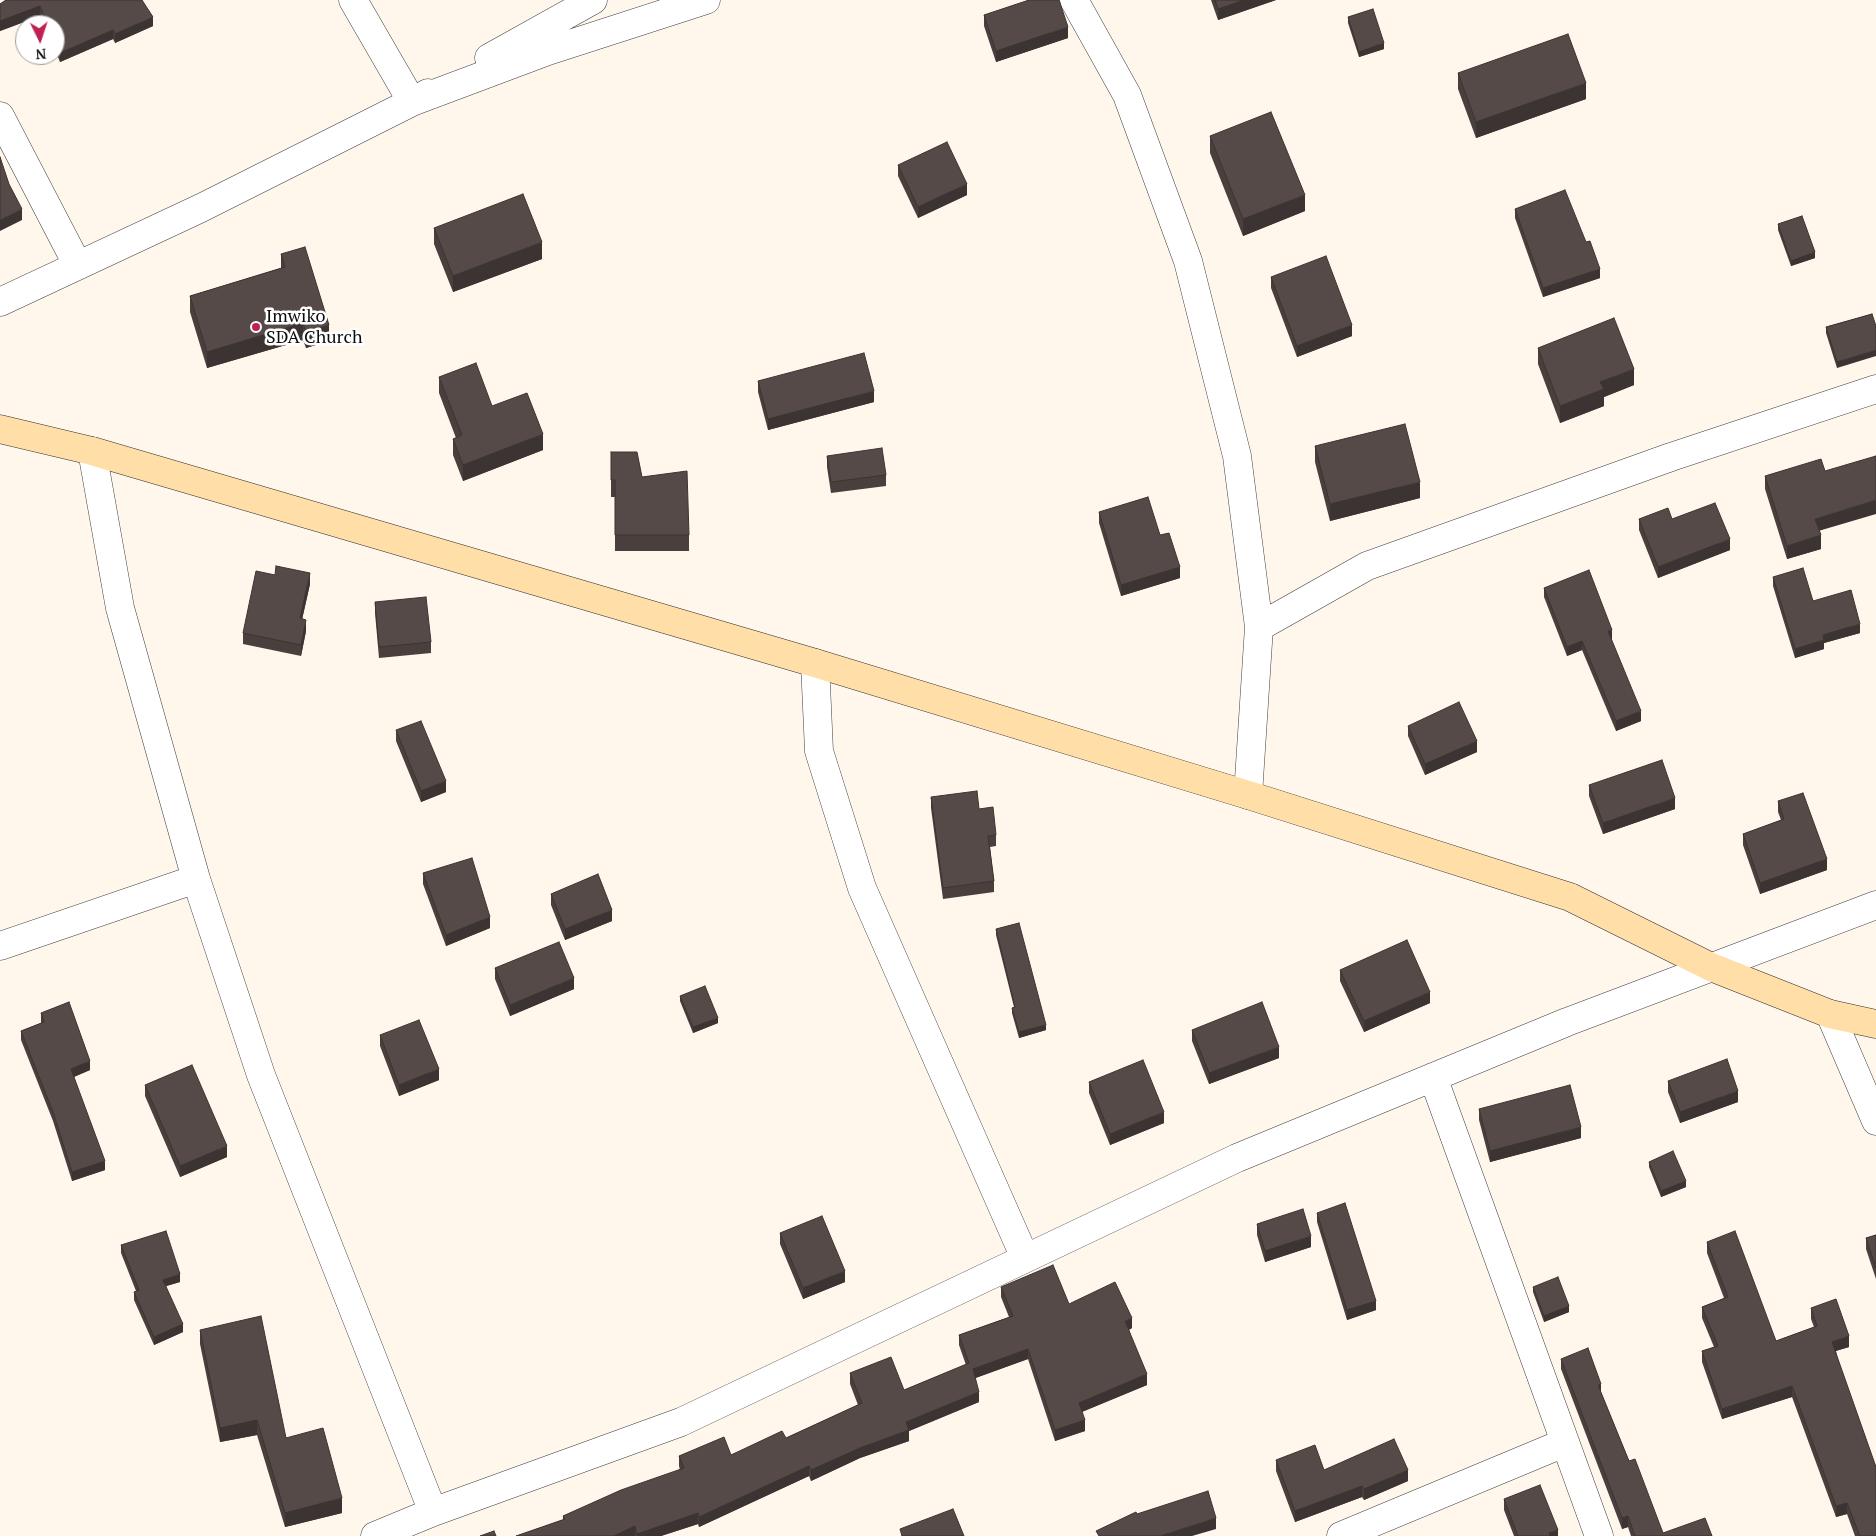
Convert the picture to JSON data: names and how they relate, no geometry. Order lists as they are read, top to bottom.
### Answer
{
  "places": ["Imwiko SDA Church"],
  "north": "bottom"
}
